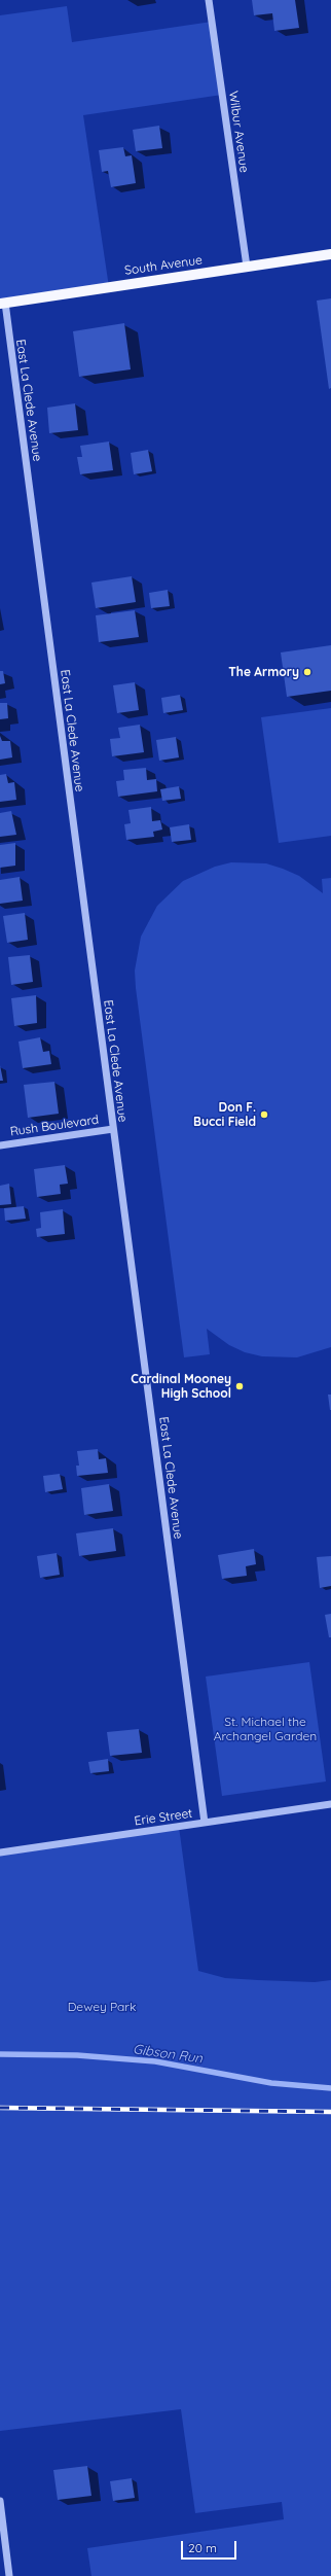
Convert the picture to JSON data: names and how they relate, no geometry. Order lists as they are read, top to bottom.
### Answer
{
  "streets": {
    "main road": ["South Avenue"],
    "street": [
      "Wilbur Avenue",
      "East La Clede Avenue",
      "Rush Boulevard",
      "Erie Street"
    ]
  },
  "crossings": [
    ["Wilbur Avenue", "South Avenue"],
    ["South Avenue", "East La Clede Avenue"],
    ["East La Clede Avenue", "Rush Boulevard"],
    ["East La Clede Avenue", "Erie Street"]
  ],
  "water": ["Gibson Run"],
  "parks": ["St. Michael the Archangel Garden", "Dewey Park"],
  "places": ["The Armory", "Don F. Bucci Field", "Cardinal Mooney High School"],
  "scale_bar": "20 m"
}
